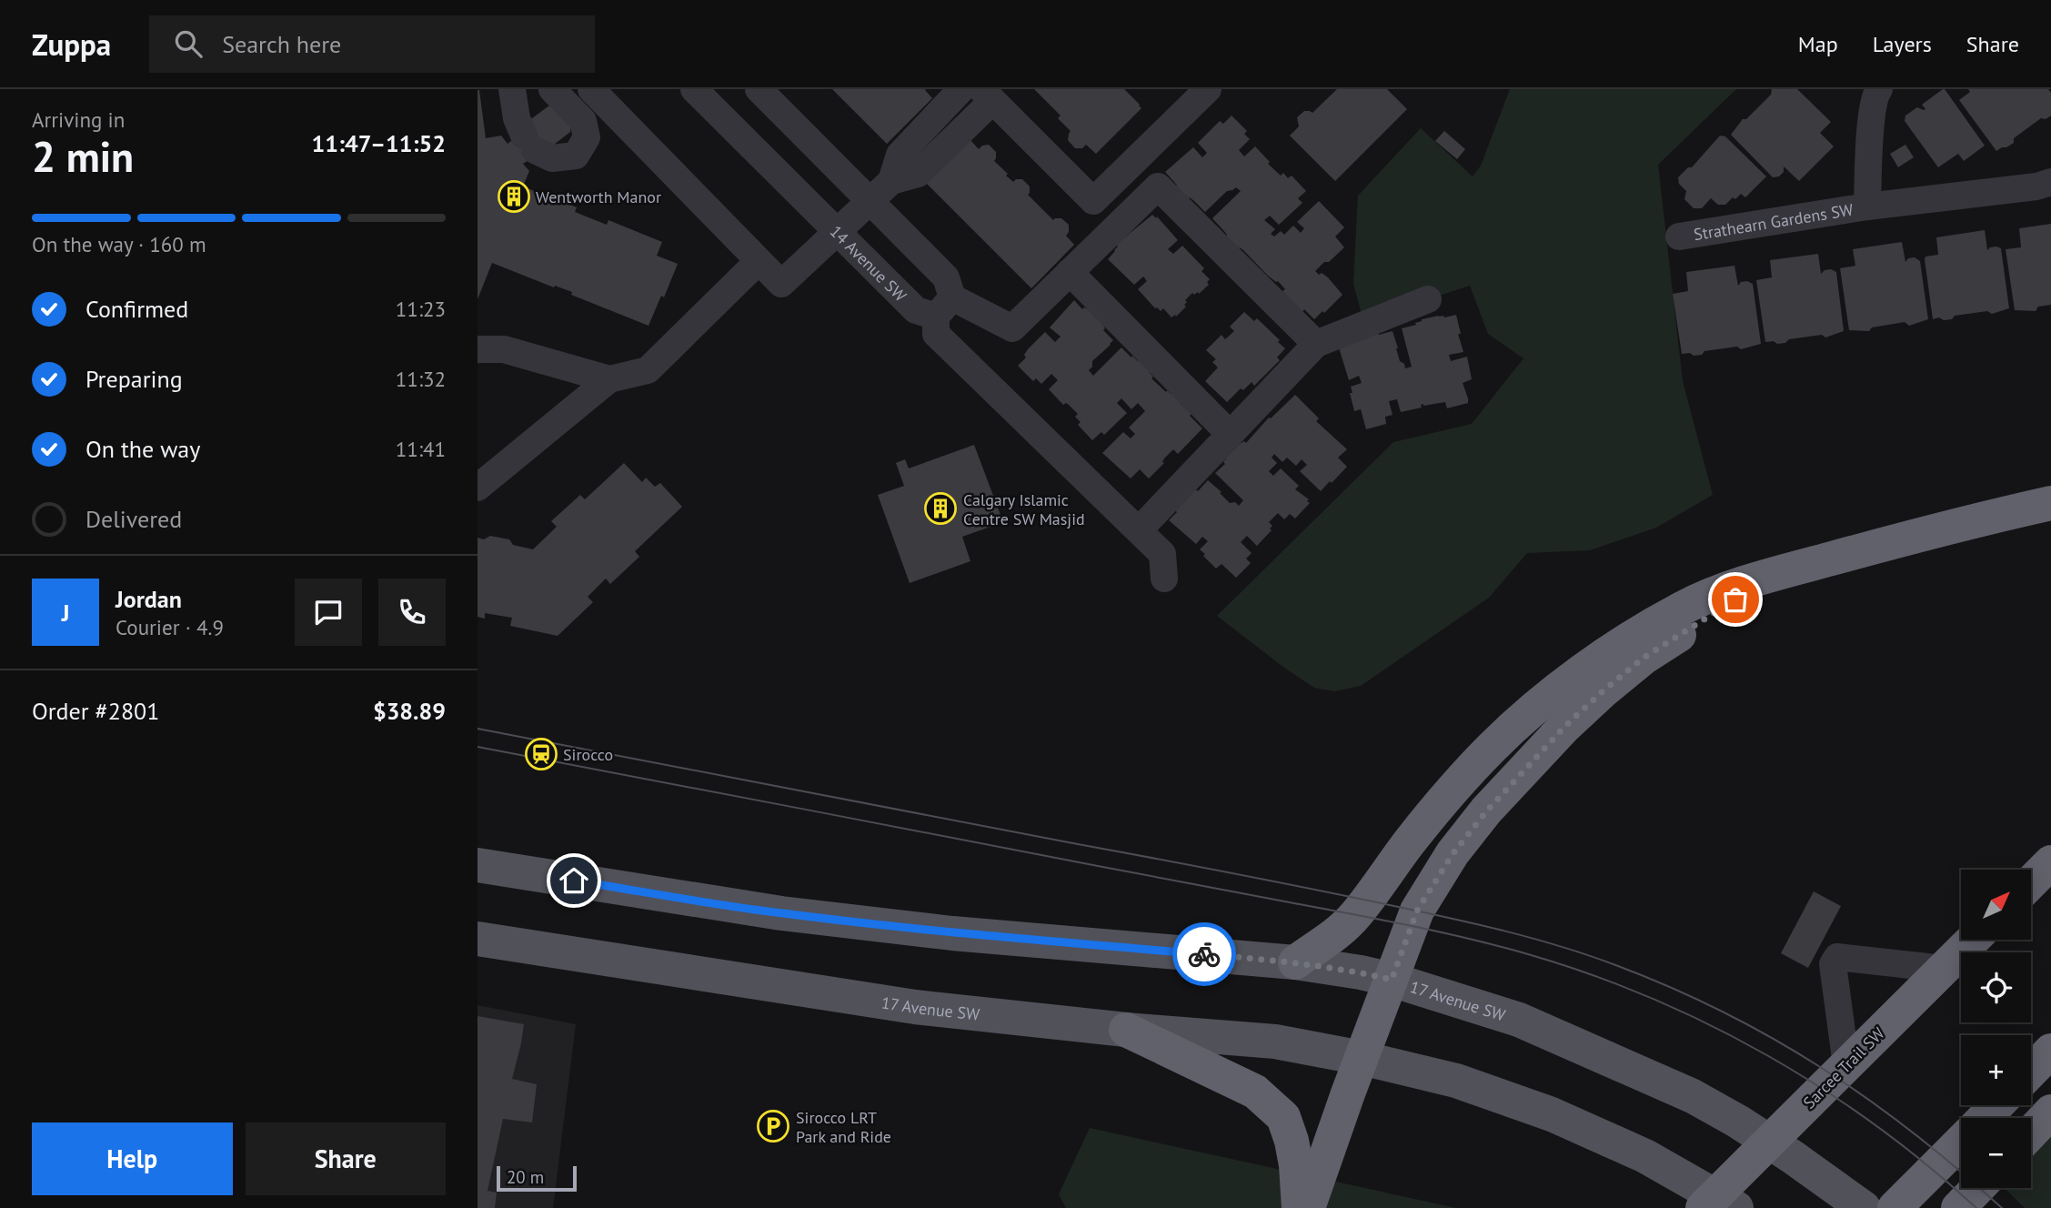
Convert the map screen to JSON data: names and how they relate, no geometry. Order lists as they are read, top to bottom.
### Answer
{
  "streets": {
    "highway": ["Sarcee Trail SW"],
    "main road": ["17 Avenue SW"],
    "street": ["Strathearn Gardens SW", "14 Avenue SW"]
  },
  "places": {
    "building": ["Wentworth Manor", "Calgary Islamic Centre SW Masjid"],
    "station": ["Sirocco"],
    "parking": ["Sirocco LRT Park and Ride"]
  },
  "scale_bar": "20 m",
  "north": "top right",
  "page": {
    "header": "Zuppa",
    "search": "Search here",
    "nav": ["Map", "Layers", "Share"],
    "heading": ["2 min", "Arriving in", "11:47–11:52"],
    "panel": [
      "Jordan",
      "Courier · 4.9",
      "Order #2801",
      "$38.89"
    ],
    "bar": "On the way · 160 m",
    "list": [
      ["Confirmed", "11:23"],
      ["Preparing", "11:32"],
      ["On the way", "11:41"],
      "Delivered"
    ],
    "round": "J",
    "map_buttons": ["+", "−"],
    "buttons": ["Help", "Share"],
    "scale": "20 m"
  }
}
